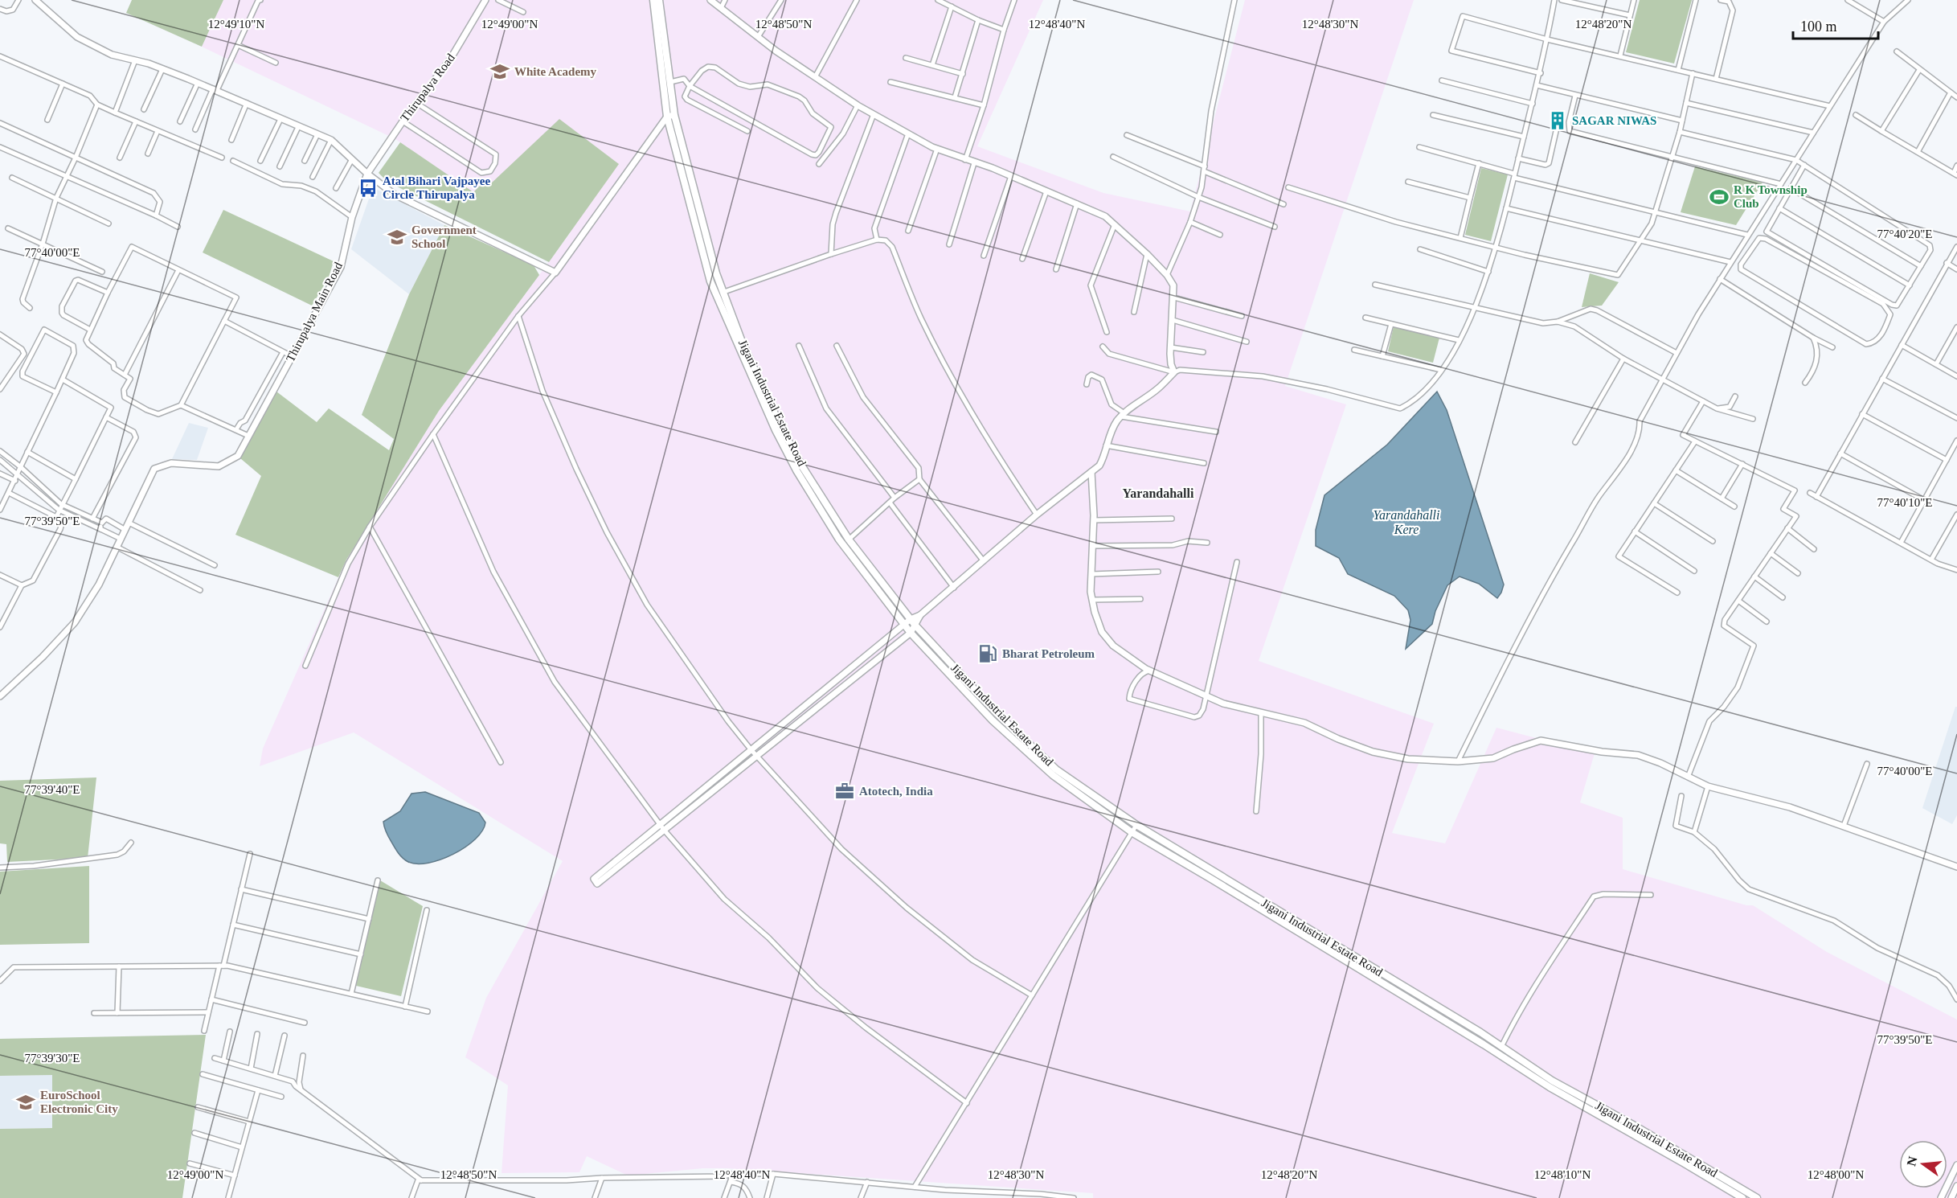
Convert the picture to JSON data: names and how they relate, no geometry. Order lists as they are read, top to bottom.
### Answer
{
  "streets": {
    "main road": ["Jigani Industrial Estate Road"],
    "street": ["Thirupalya Road", "Thirupalya Main Road"]
  },
  "crossings": [
    ["Thirupalya Road", "Thirupalya Main Road"]
  ],
  "districts": ["Yarandahalli"],
  "water": ["Yarandahalli Kere"],
  "places": {
    "school or university": ["White Academy", "Government School", "EuroSchool Electronic City"],
    "building": ["SAGAR NIWAS"],
    "bus stop": ["Atal Bihari Vajpayee Circle Thirupalya"],
    "sports": ["R K Township Club"],
    "fuel station": ["Bharat Petroleum"],
    "office": ["Atotech, India"]
  },
  "scale_bar": "100 m",
  "north": "left",
  "coordinates": [
    "12°49'10\"N",
    "12°49'00\"N",
    "12°48'50\"N",
    "12°48'40\"N",
    "12°48'30\"N",
    "12°48'20\"N",
    "77°40'20\"E",
    "77°40'00\"E",
    "77°40'10\"E",
    "77°39'50\"E",
    "77°39'40\"E",
    "77°39'30\"E",
    "12°48'10\"N",
    "12°48'00\"N"
  ]
}
